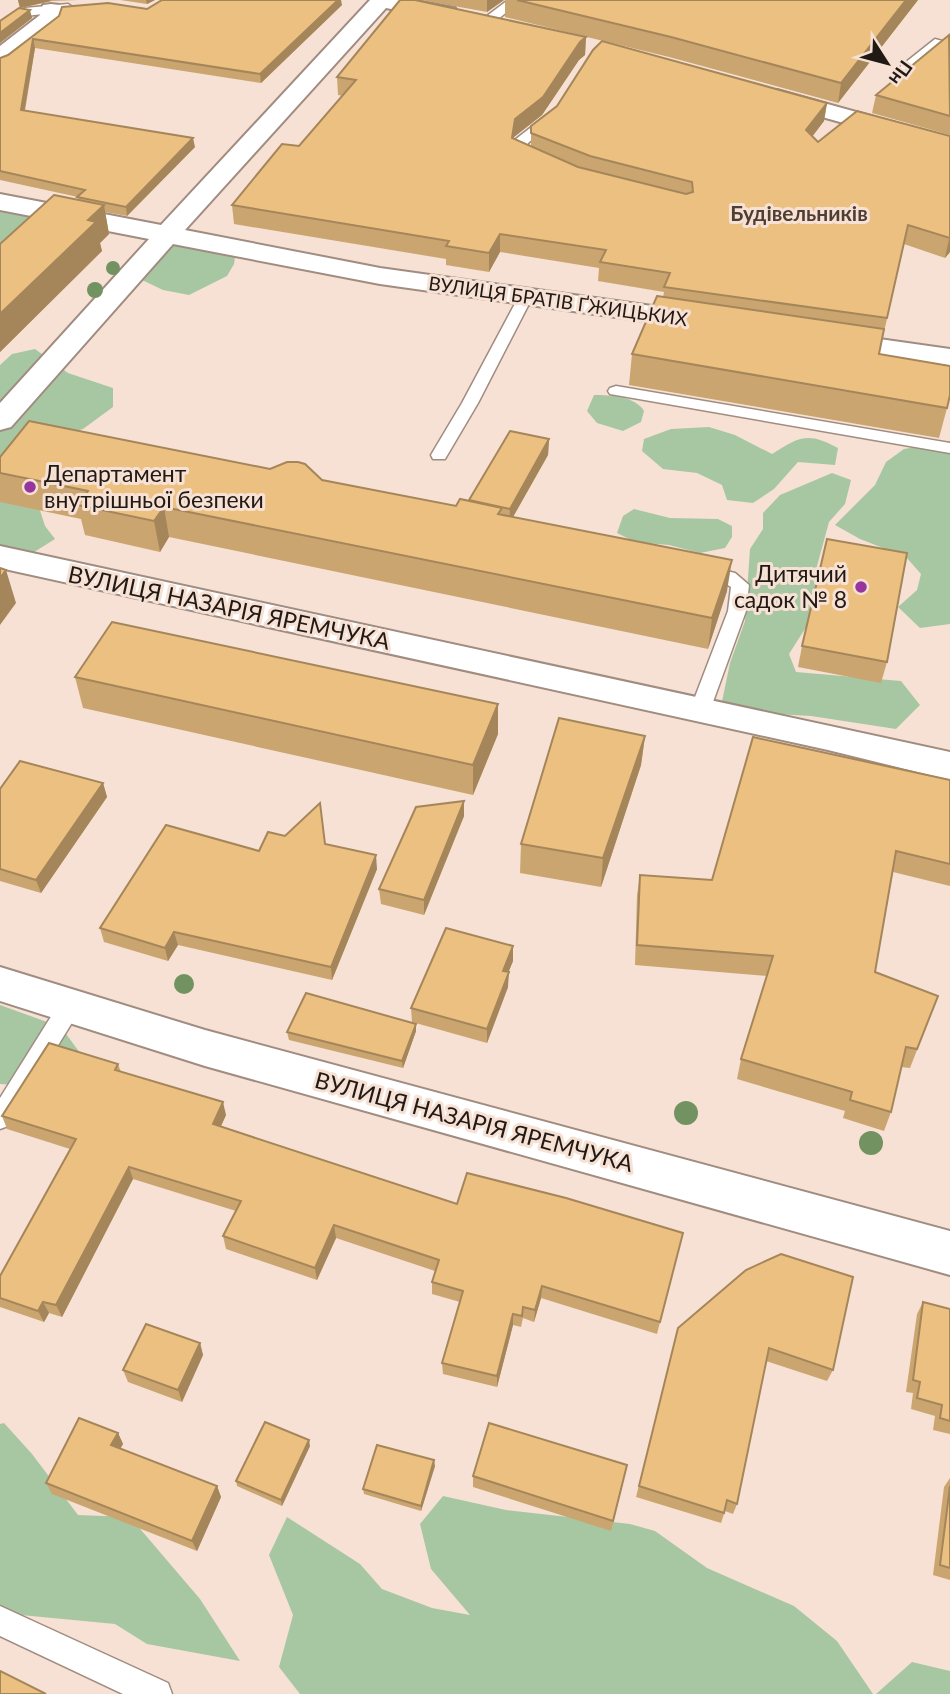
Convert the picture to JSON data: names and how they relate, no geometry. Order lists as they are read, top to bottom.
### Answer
{
  "streets": {
    "street": ["ВУЛИЦЯ БРАТІВ ҐЖИЦЬКИХ", "ВУЛИЦЯ НАЗАРІЯ ЯРЕМЧУКА"]
  },
  "districts": ["Будівельників"],
  "places": ["Департамент внутрішньої безпеки", "Дитячий садок № 8"],
  "north": "bottom right"
}
